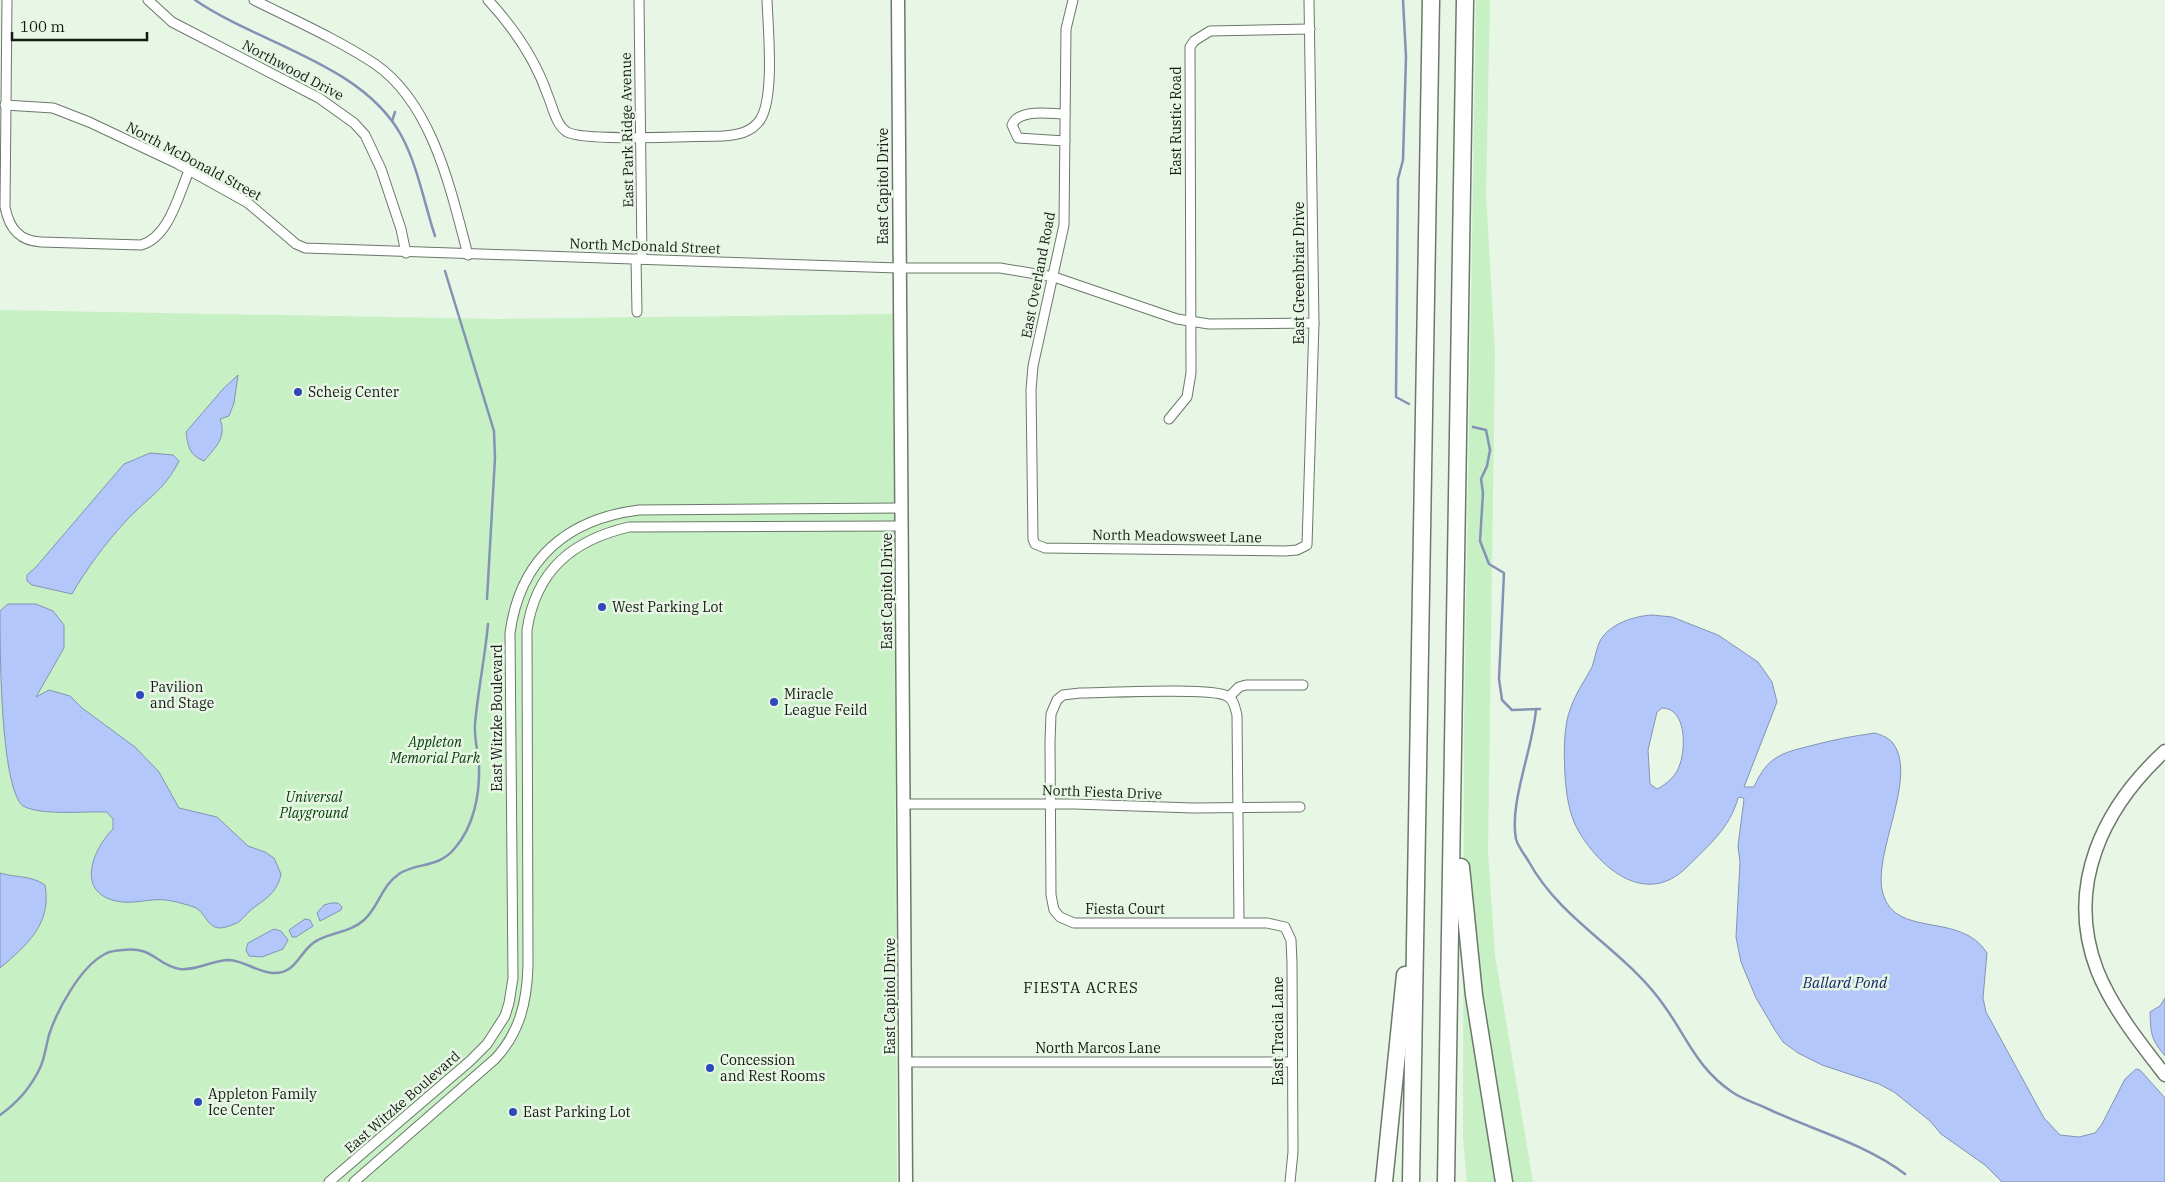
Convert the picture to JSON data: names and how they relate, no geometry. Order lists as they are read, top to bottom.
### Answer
{
  "streets": {
    "street": [
      "Northwood Drive",
      "East Rustic Road",
      "East Park Ridge Avenue",
      "North McDonald Street",
      "East Capitol Drive",
      "East Greenbriar Drive",
      "East Overland Road",
      "North Meadowsweet Lane",
      "East Witzke Boulevard",
      "North Fiesta Drive",
      "Fiesta Court",
      "East Tracia Lane",
      "North Marcos Lane"
    ]
  },
  "crossings": [
    ["Northwood Drive", "North McDonald Street"],
    ["East Rustic Road", "North McDonald Street"],
    ["East Rustic Road", "East Greenbriar Drive"],
    ["East Park Ridge Avenue", "North McDonald Street"],
    ["North McDonald Street", "East Capitol Drive"],
    ["North McDonald Street", "East Greenbriar Drive"],
    ["North McDonald Street", "East Overland Road"],
    ["East Capitol Drive", "East Witzke Boulevard"],
    ["East Capitol Drive", "North Fiesta Drive"],
    ["East Capitol Drive", "North Marcos Lane"],
    ["East Greenbriar Drive", "North Meadowsweet Lane"],
    ["East Overland Road", "North Meadowsweet Lane"],
    ["North Fiesta Drive", "Fiesta Court"],
    ["Fiesta Court", "East Tracia Lane"],
    ["East Tracia Lane", "North Marcos Lane"]
  ],
  "districts": ["FIESTA ACRES"],
  "water": ["Ballard Pond"],
  "parks": ["Appleton Memorial Park", "Universal Playground"],
  "places": [
    "Scheig Center",
    "West Parking Lot",
    "Pavilion and Stage",
    "Miracle League Feild",
    "Concession and Rest Rooms",
    "Appleton Family Ice Center",
    "East Parking Lot"
  ],
  "scale_bar": "100 m"
}
